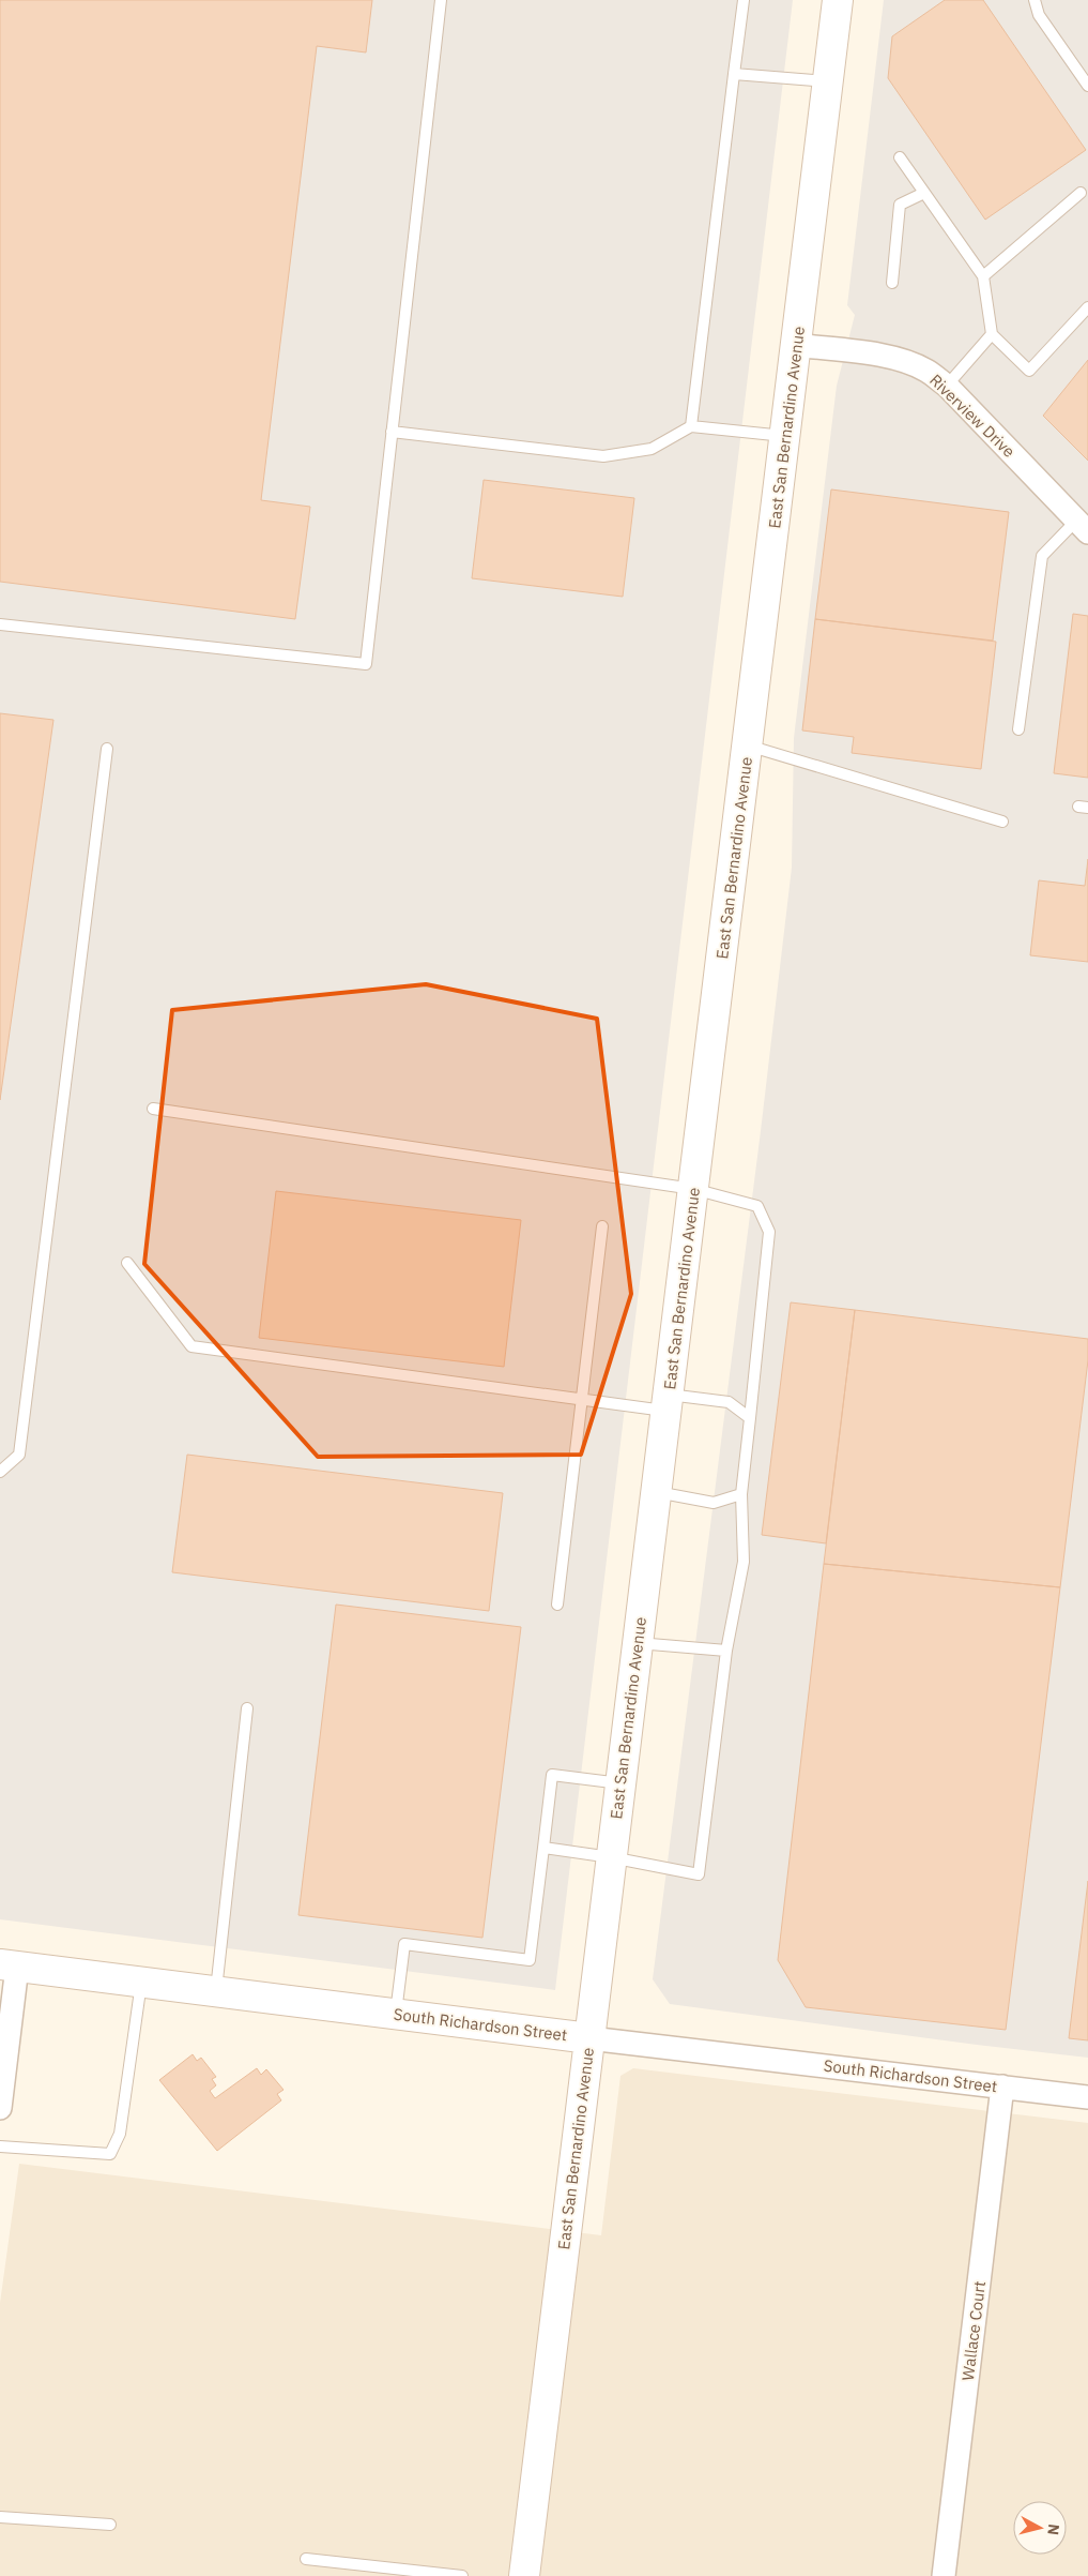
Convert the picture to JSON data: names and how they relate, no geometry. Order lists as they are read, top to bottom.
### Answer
{
  "streets": {
    "main road": ["East San Bernardino Avenue", "South Richardson Street"],
    "street": ["Riverview Drive", "Wallace Court"]
  },
  "crossings": [
    ["Riverview Drive", "East San Bernardino Avenue"],
    ["East San Bernardino Avenue", "South Richardson Street"],
    ["South Richardson Street", "Wallace Court"]
  ],
  "north": "right"
}
